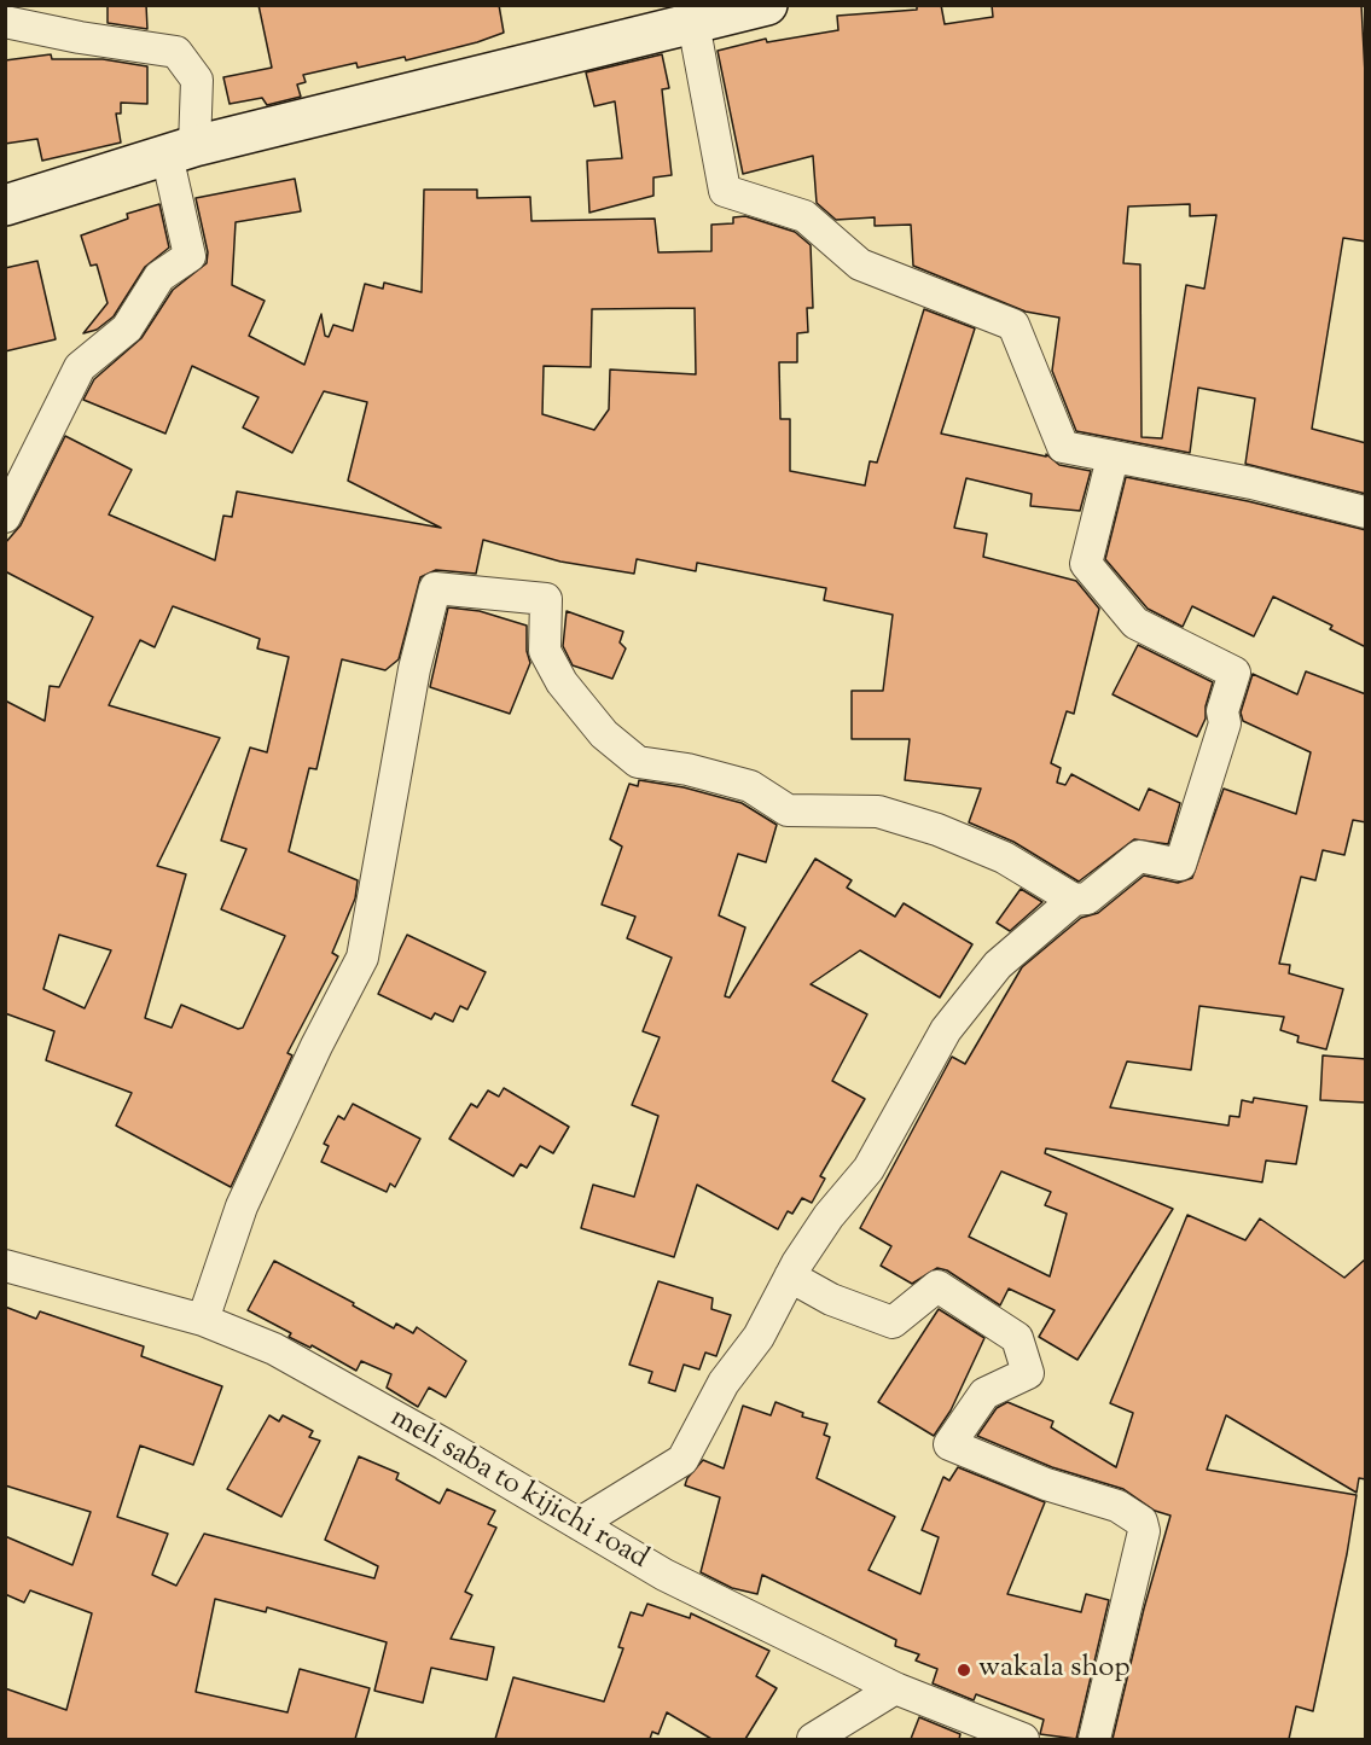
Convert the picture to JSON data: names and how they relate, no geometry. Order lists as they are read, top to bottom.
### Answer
{
  "streets": {
    "street": ["meli saba to kijichi road"]
  },
  "places": ["wakala shop"]
}
